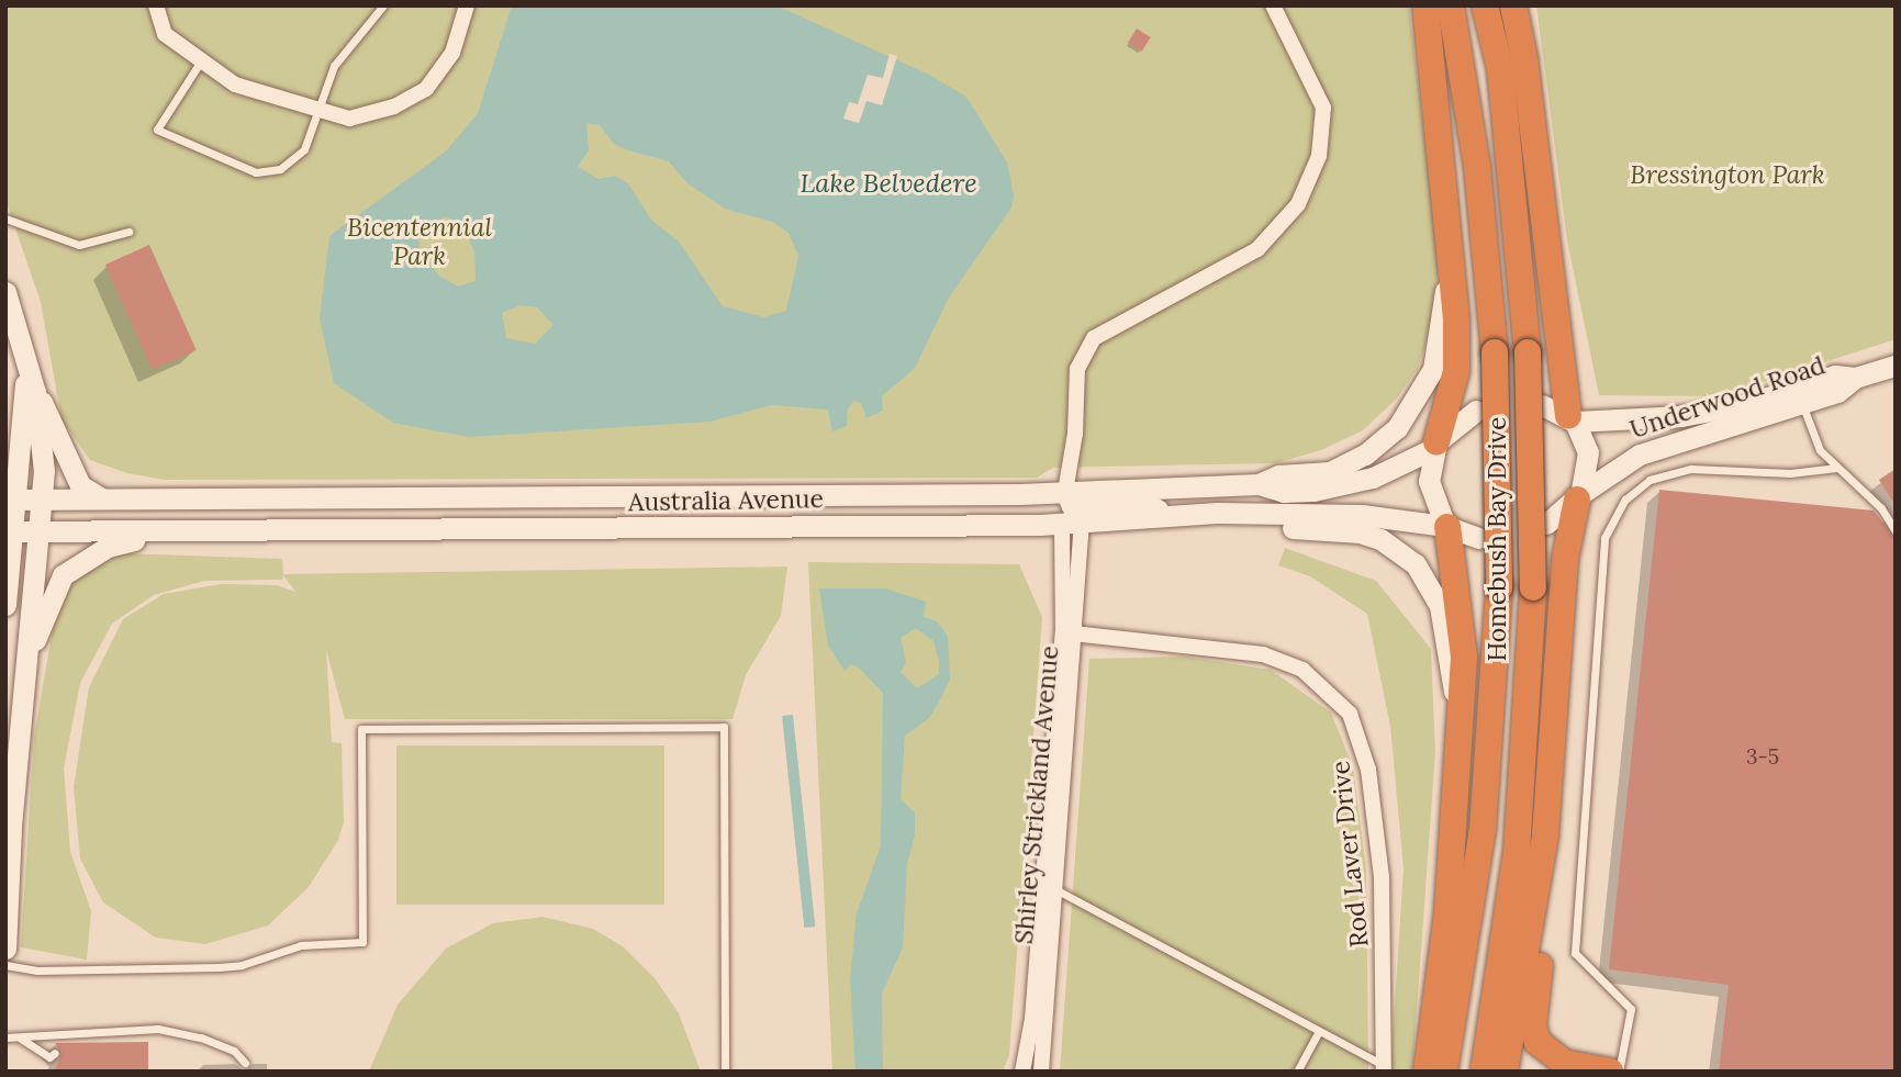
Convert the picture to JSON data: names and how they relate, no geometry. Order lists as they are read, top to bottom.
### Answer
{
  "streets": {
    "highway": ["Homebush Bay Drive"],
    "main road": ["Underwood Road", "Australia Avenue"],
    "street": ["Shirley Strickland Avenue", "Rod Laver Drive"]
  },
  "crossings": [
    ["Australia Avenue", "Shirley Strickland Avenue"],
    ["Shirley Strickland Avenue", "Rod Laver Drive"]
  ],
  "water": ["Lake Belvedere"],
  "parks": ["Bressington Park", "Bicentennial Park"],
  "house_numbers": ["3-5"]
}
